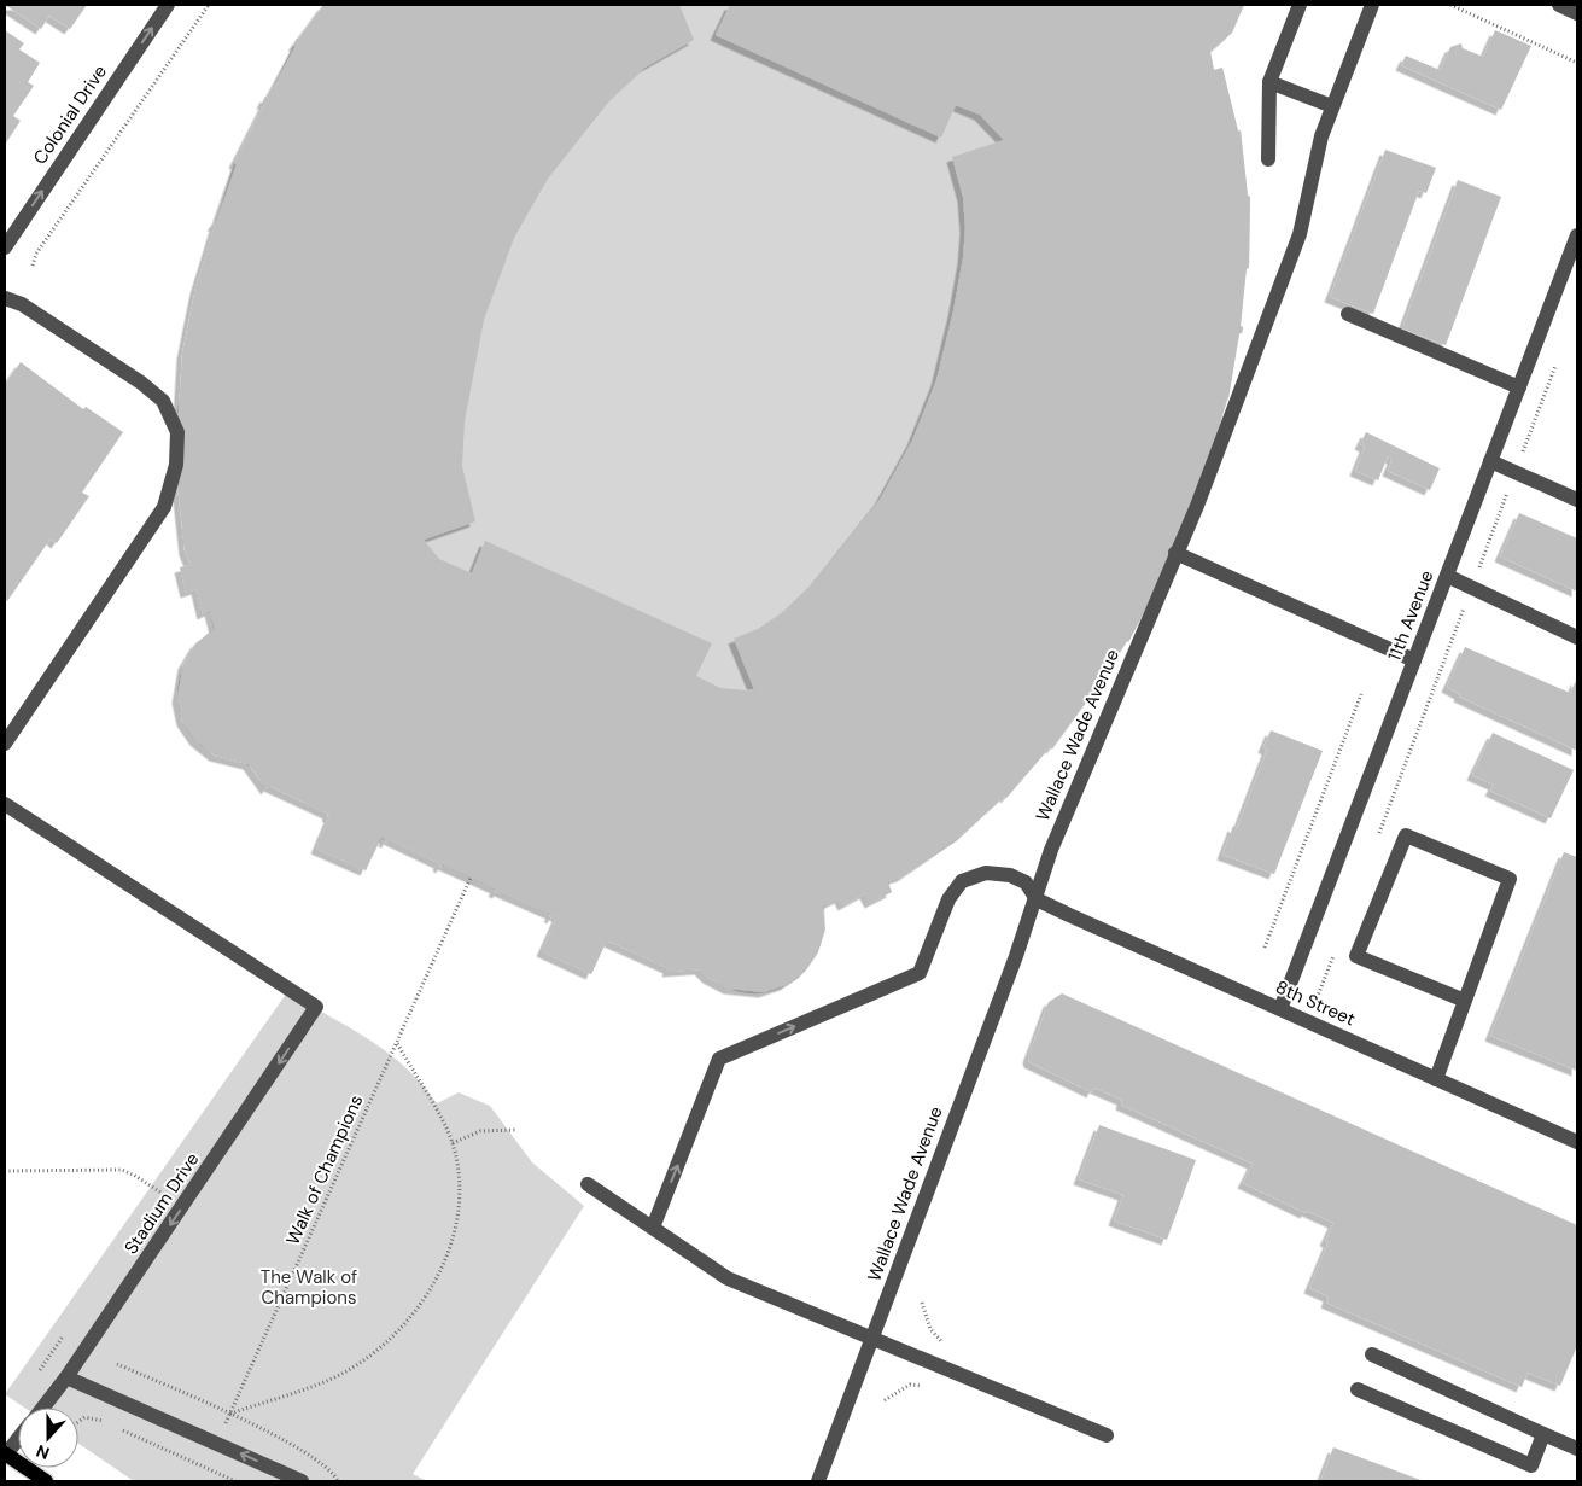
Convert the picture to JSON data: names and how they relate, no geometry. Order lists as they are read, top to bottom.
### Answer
{
  "streets": {
    "street": [
      "Colonial Drive",
      "11th Avenue",
      "Wallace Wade Avenue",
      "8th Street",
      "Stadium Drive"
    ],
    "path": ["Walk of Champions"]
  },
  "crossings": [
    ["11th Avenue", "8th Street"],
    ["Wallace Wade Avenue", "8th Street"]
  ],
  "one_way": ["Colonial Drive"],
  "parks": ["The Walk of Champions"],
  "north": "bottom"
}
